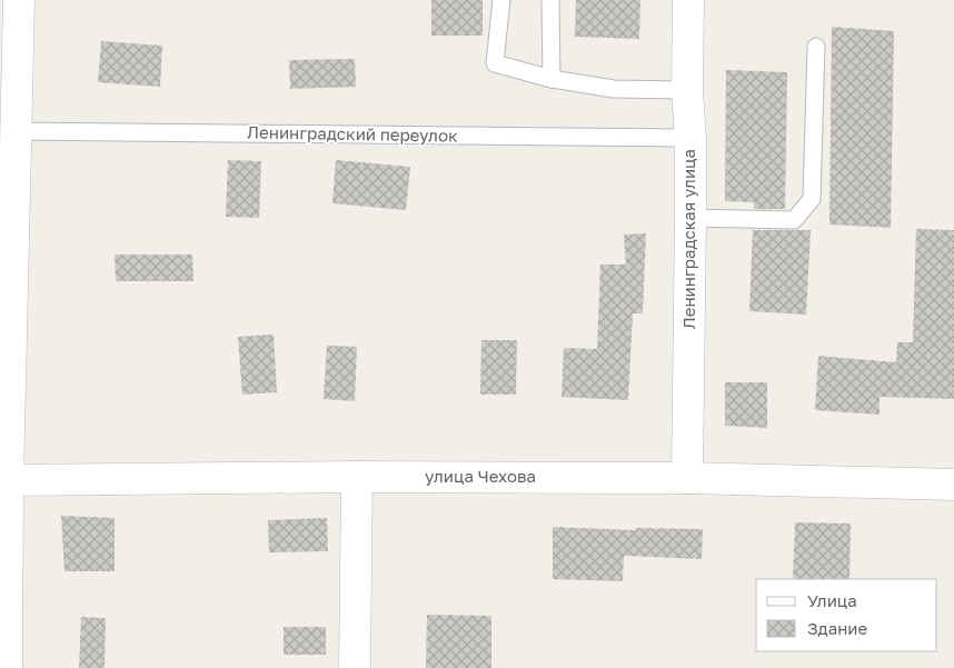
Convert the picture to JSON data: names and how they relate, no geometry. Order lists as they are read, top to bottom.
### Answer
{
  "streets": {
    "street": ["Ленинградская улица", "улица Чехова"],
    "lane": ["Ленинградский переулок"]
  },
  "crossings": [
    ["Ленинградский переулок", "Ленинградская улица"],
    ["Ленинградская улица", "улица Чехова"]
  ],
  "legend": ["Улица", "Здание"]
}
